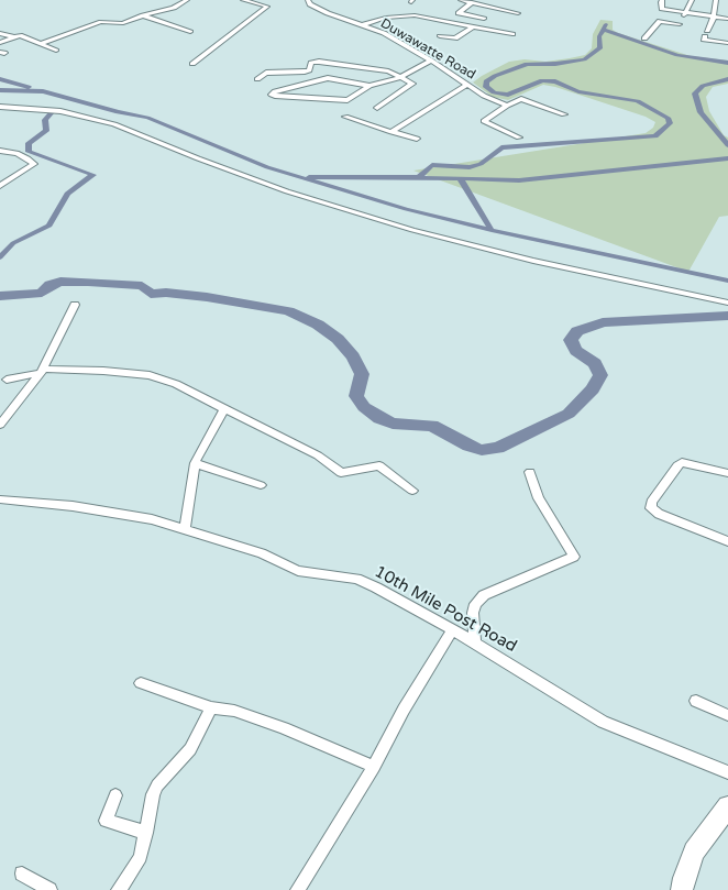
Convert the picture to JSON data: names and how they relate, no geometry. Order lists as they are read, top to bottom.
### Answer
{
  "streets": {
    "street": ["Duwawatte Road", "10th Mile Post Road"]
  }
}
